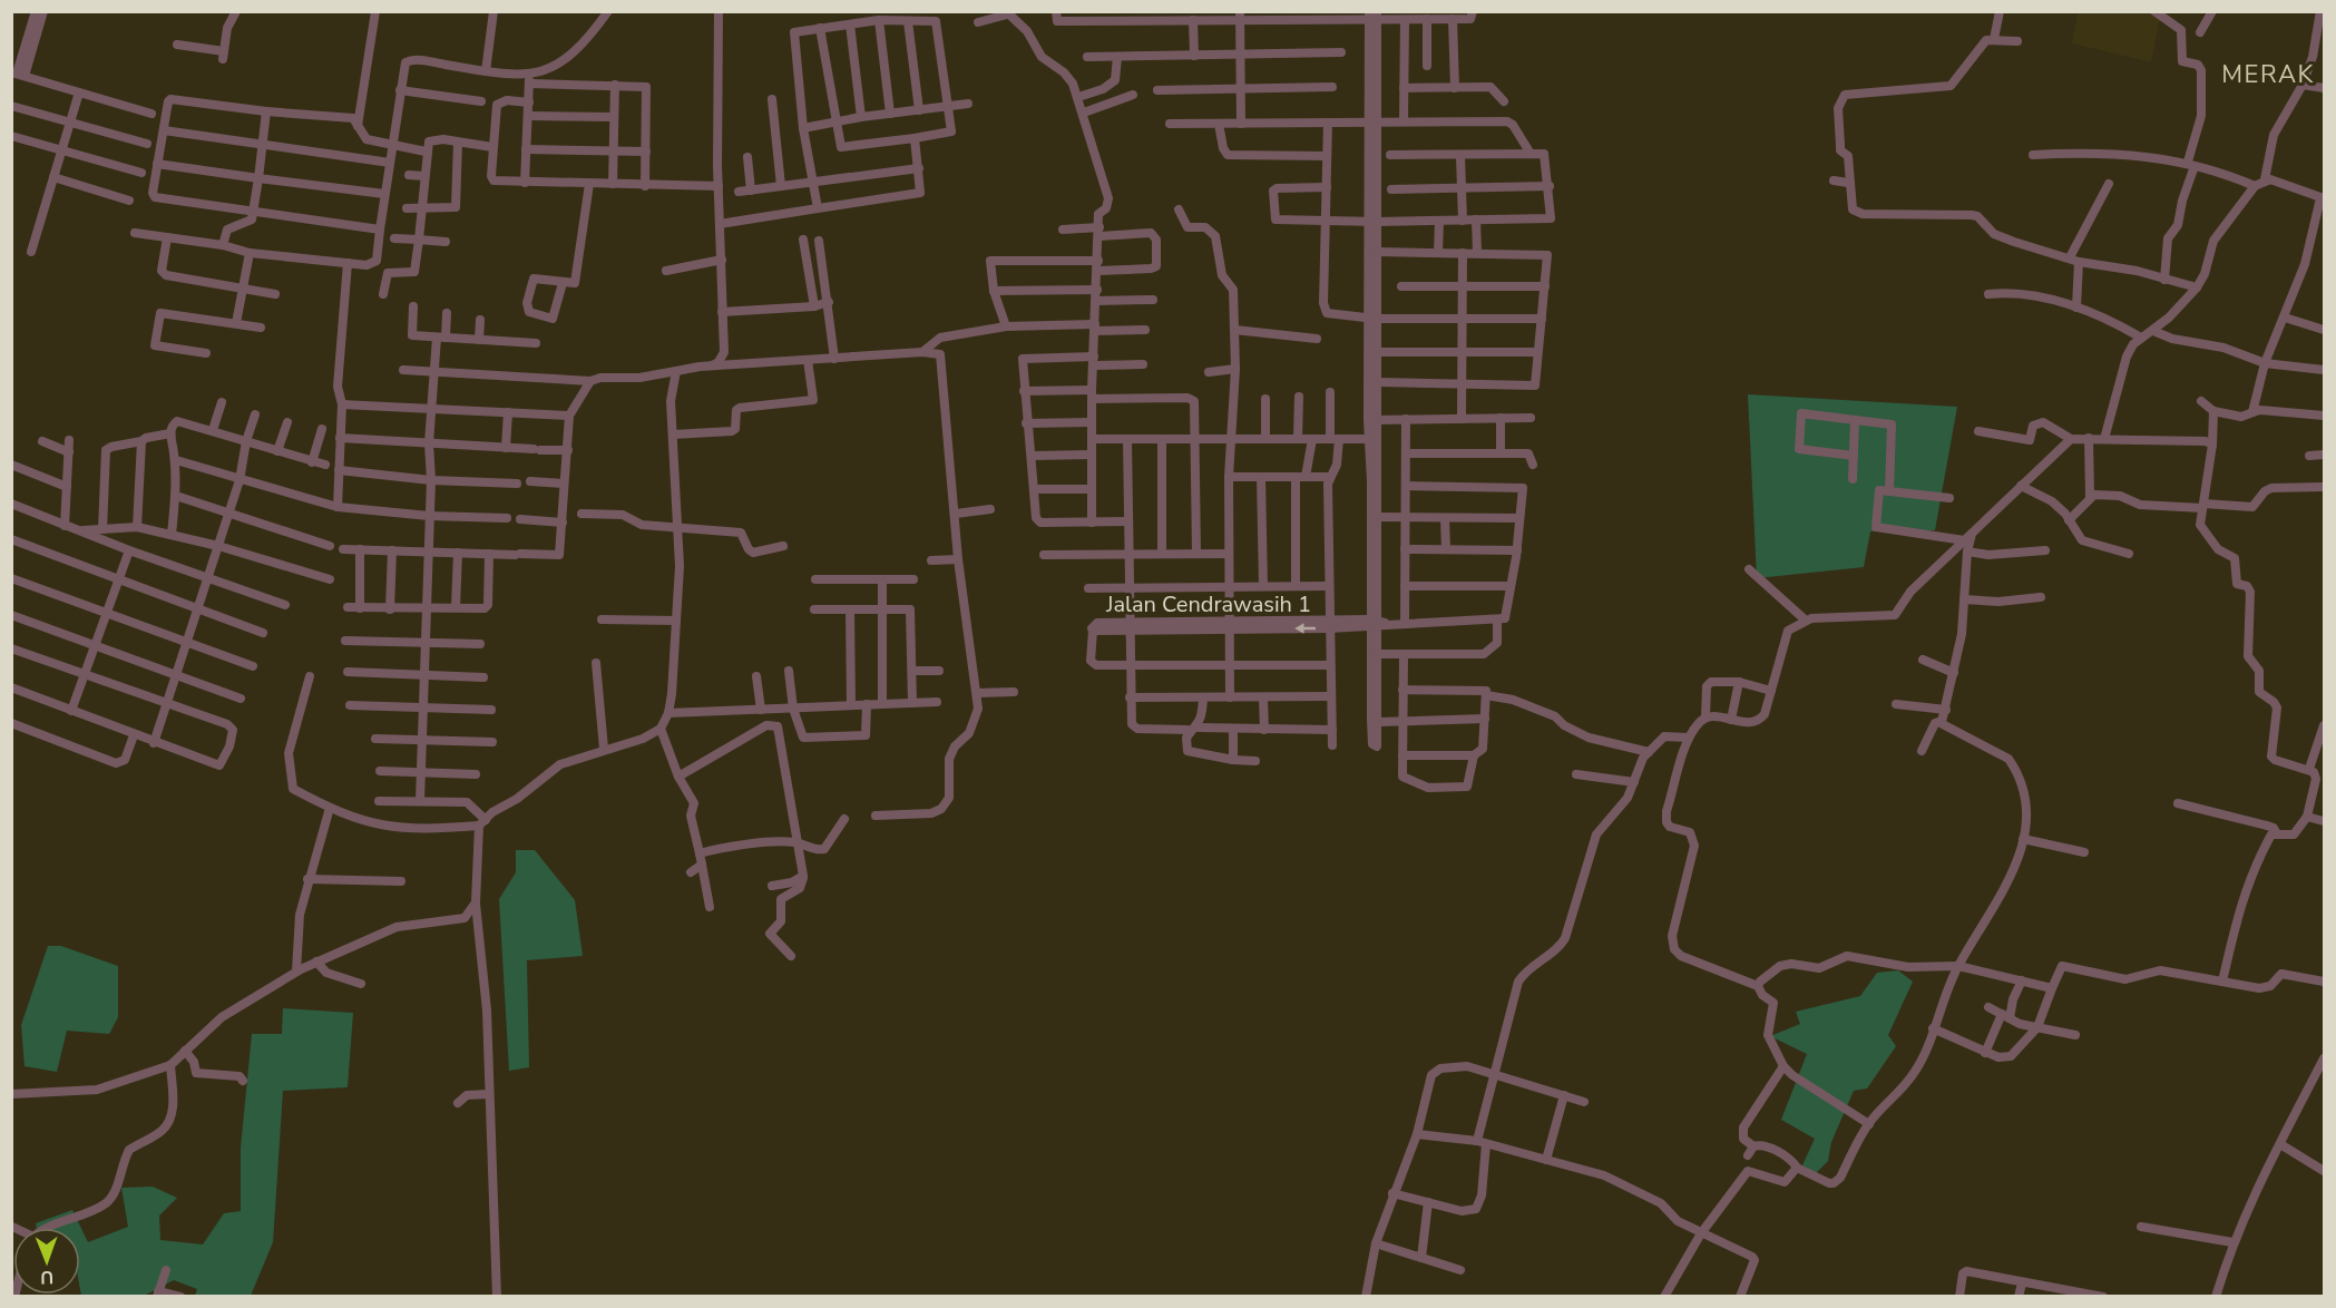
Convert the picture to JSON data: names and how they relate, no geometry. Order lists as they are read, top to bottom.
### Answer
{
  "streets": {
    "street": ["Jalan Cendrawasih 1"]
  },
  "districts": ["MERAK"],
  "north": "bottom"
}
